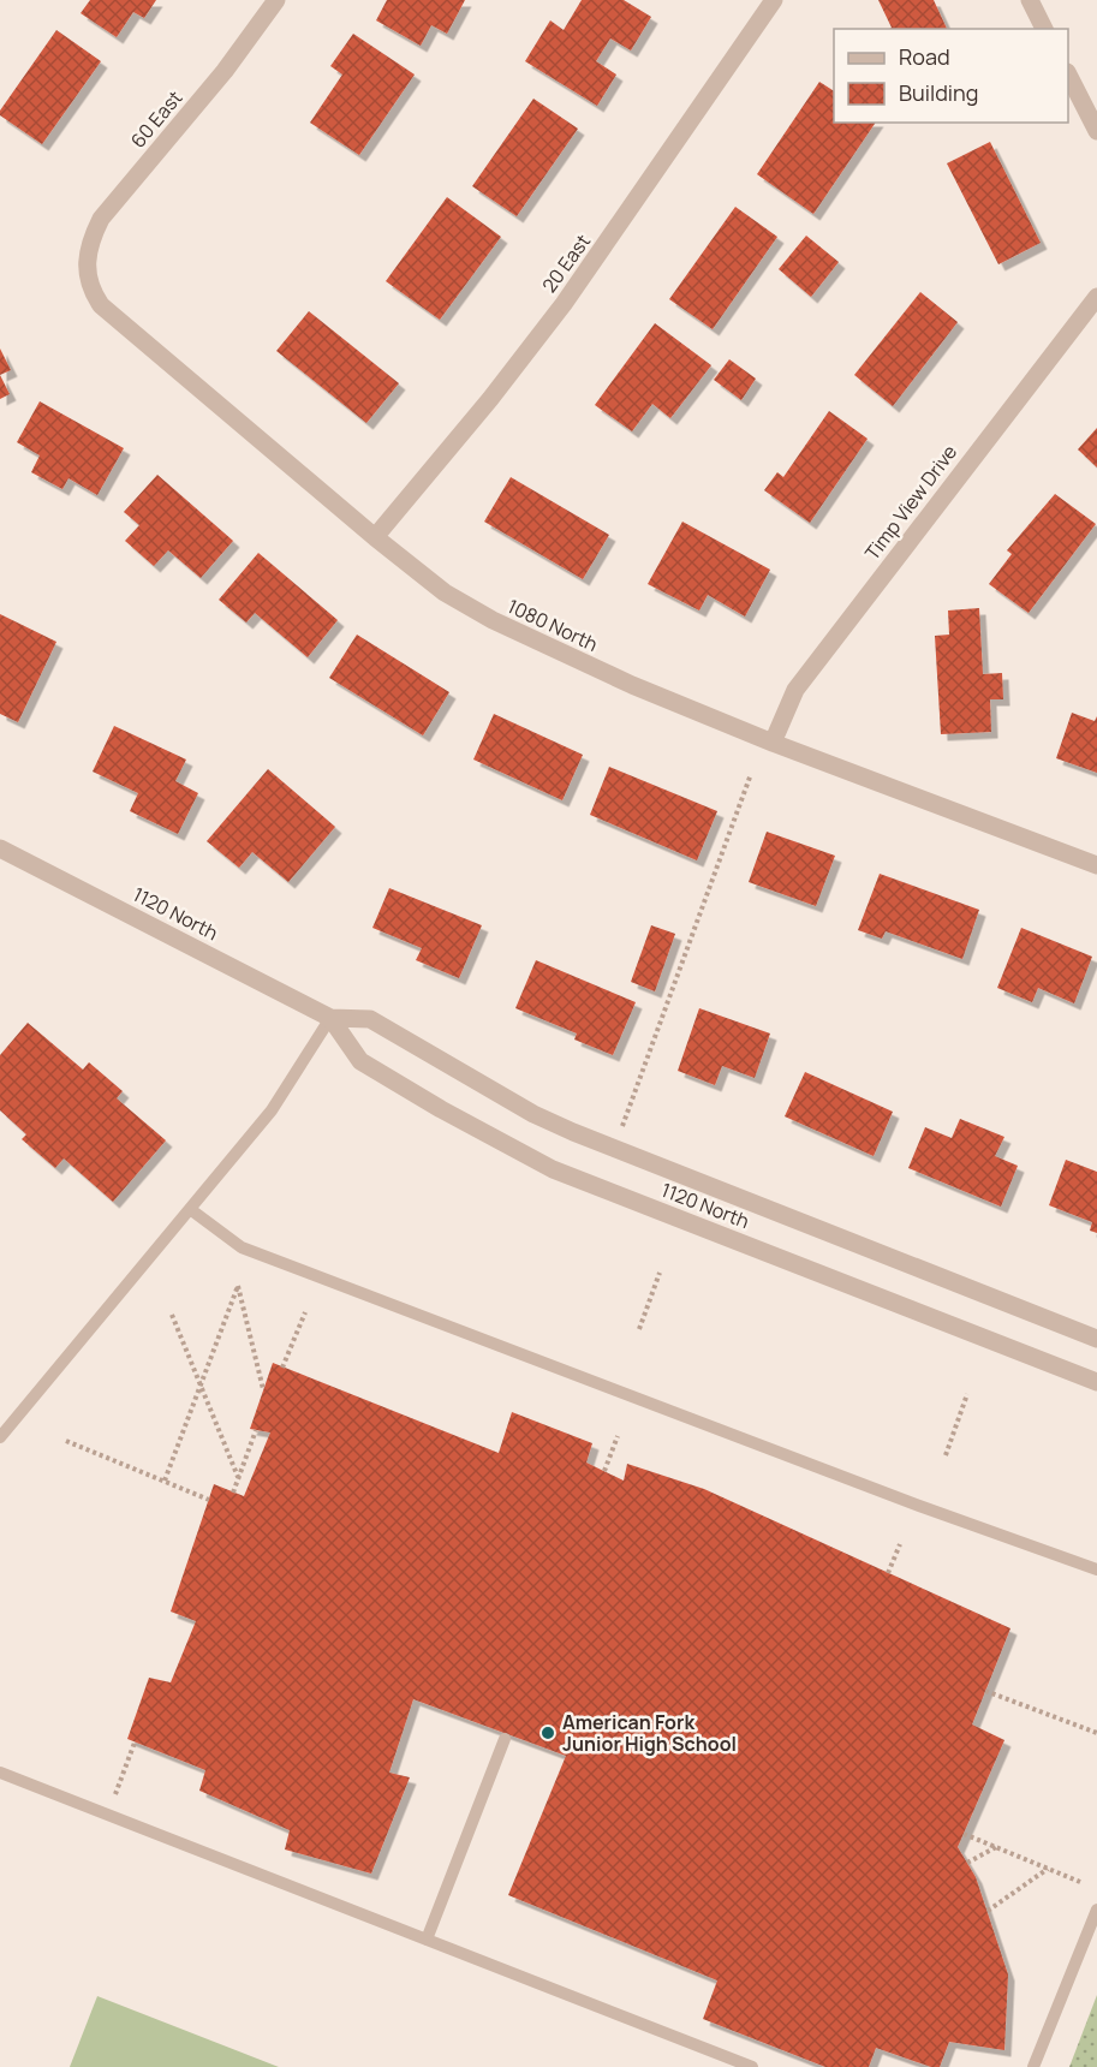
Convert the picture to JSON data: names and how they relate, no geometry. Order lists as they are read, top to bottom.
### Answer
{
  "streets": {
    "street": [
      "60 East",
      "20 East",
      "Timp View Drive",
      "1080 North",
      "1120 North"
    ]
  },
  "crossings": [
    ["60 East", "1080 North"],
    ["20 East", "1080 North"],
    ["Timp View Drive", "1080 North"]
  ],
  "places": ["American Fork Junior High School"],
  "legend": ["Road", "Building"]
}
